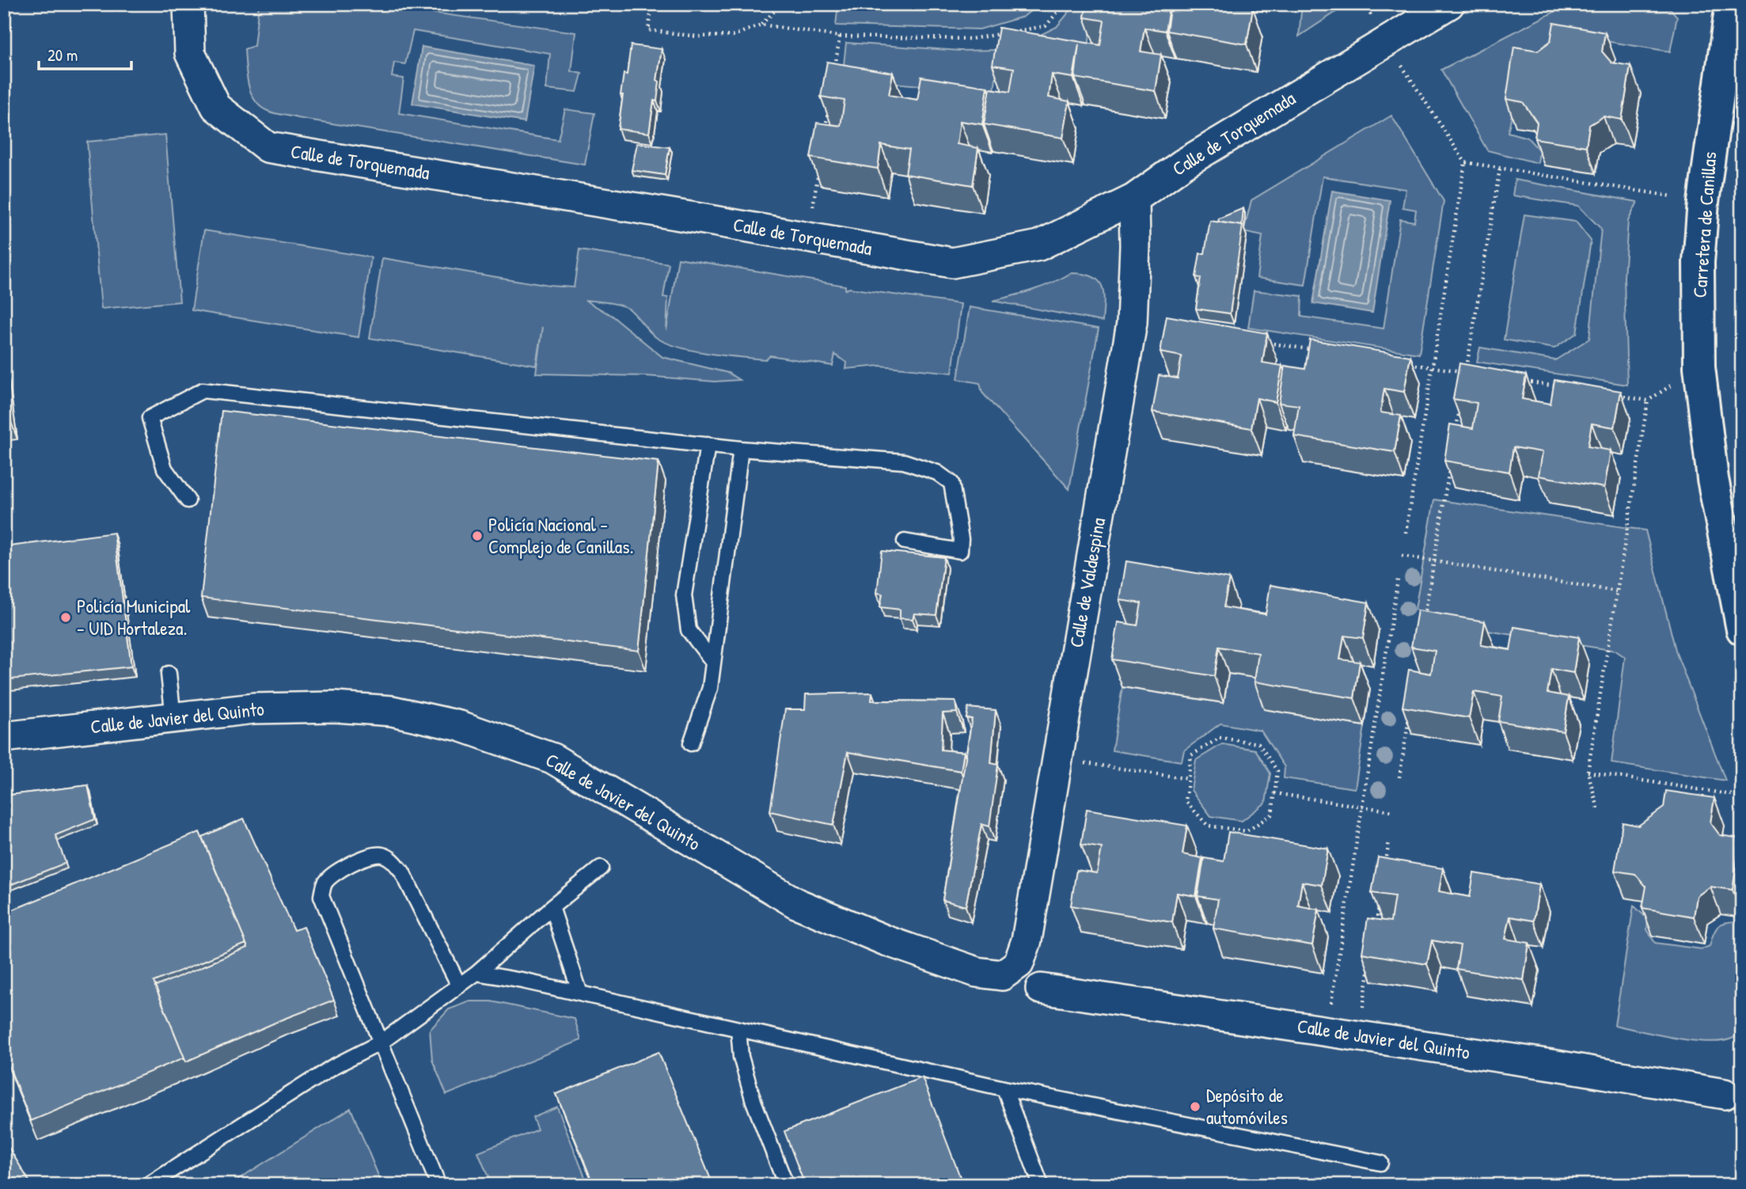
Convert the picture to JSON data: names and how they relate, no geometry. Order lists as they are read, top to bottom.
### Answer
{
  "streets": {
    "street": [
      "Calle de Torquemada",
      "Carretera de Canillas",
      "Calle de Valdespina",
      "Calle de Javier del Quinto"
    ]
  },
  "crossings": [
    ["Calle de Torquemada", "Calle de Valdespina"],
    ["Calle de Valdespina", "Calle de Javier del Quinto"]
  ],
  "places": ["Policía Nacional - Complejo de Canillas.", "Policía Municipal - UID Hortaleza.", "Depósito de automóviles"],
  "scale_bar": "20 m"
}
